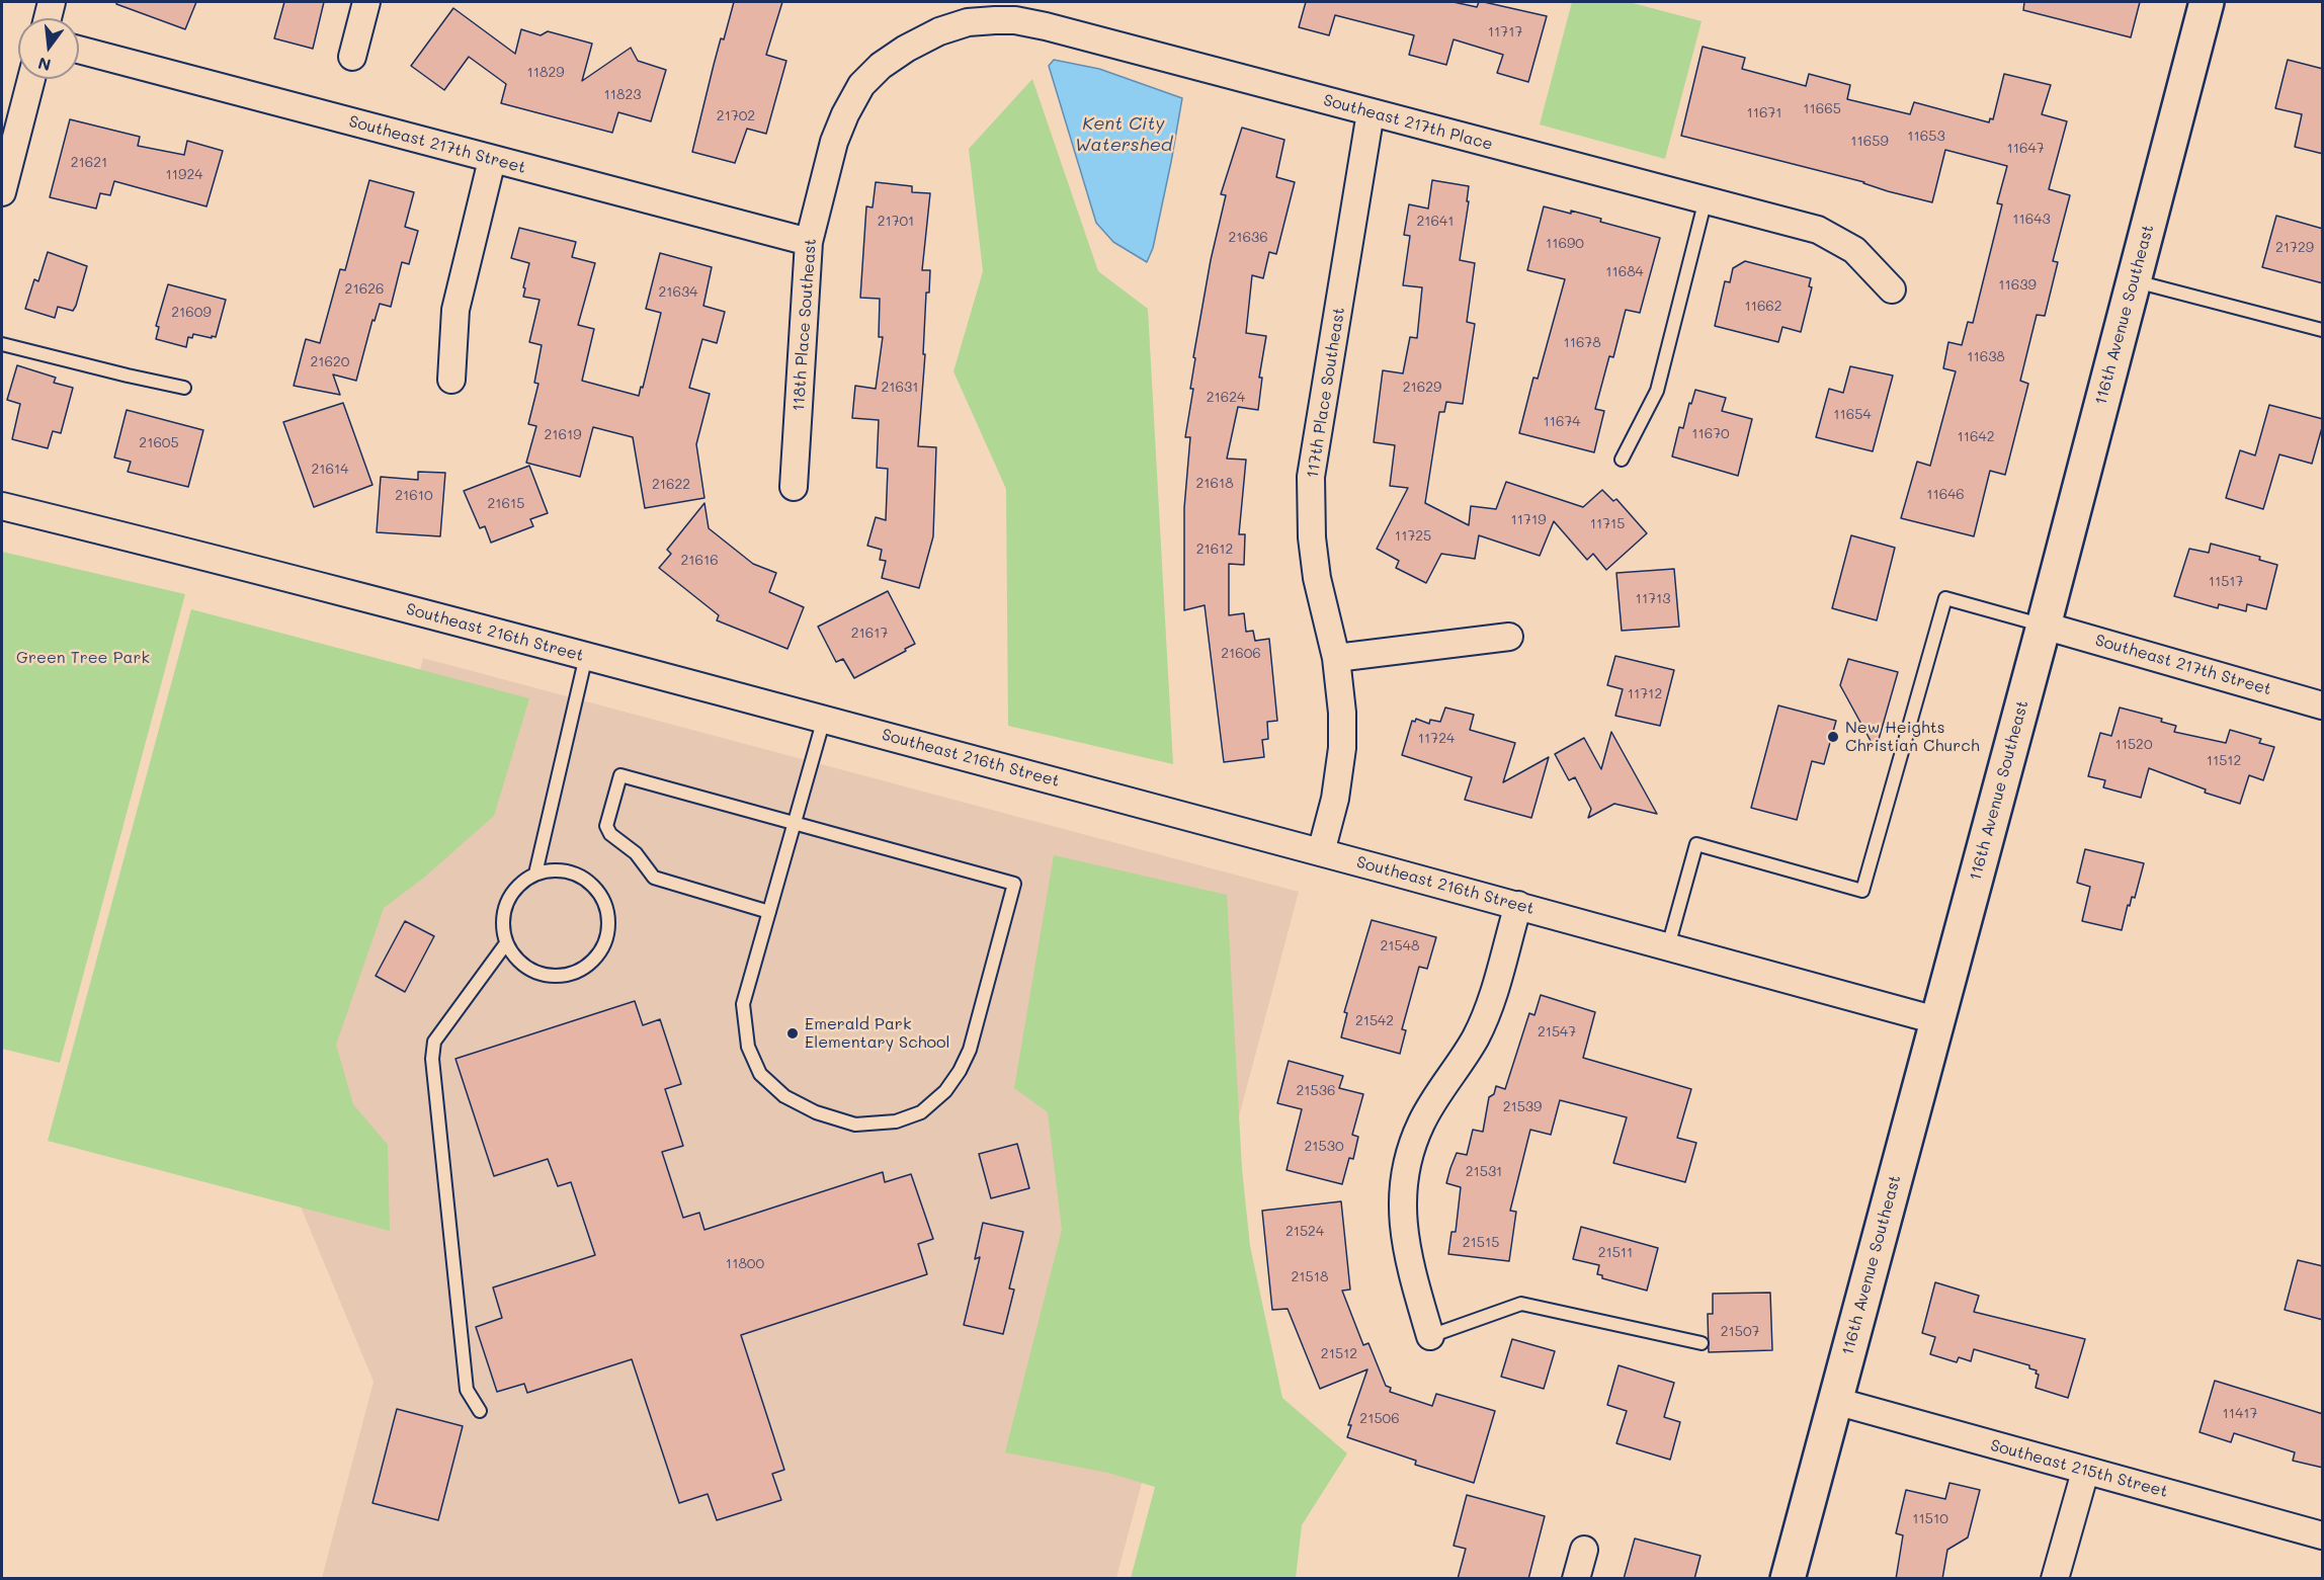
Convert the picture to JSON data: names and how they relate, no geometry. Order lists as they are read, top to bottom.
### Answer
{
  "streets": {
    "main road": ["116th Avenue Southeast"],
    "street": [
      "Southeast 217th Place",
      "Southeast 217th Street",
      "118th Place Southeast",
      "117th Place Southeast",
      "Southeast 216th Street",
      "Southeast 215th Street"
    ]
  },
  "crossings": [
    ["Southeast 217th Place", "118th Place Southeast"],
    ["Southeast 217th Place", "117th Place Southeast"],
    ["Southeast 217th Street", "116th Avenue Southeast"],
    ["Southeast 217th Street", "118th Place Southeast"],
    ["116th Avenue Southeast", "Southeast 216th Street"],
    ["116th Avenue Southeast", "Southeast 215th Street"],
    ["117th Place Southeast", "Southeast 216th Street"]
  ],
  "water": ["Kent City Watershed"],
  "parks": ["Green Tree Park"],
  "places": ["New Heights Christian Church", "Emerald Park Elementary School"],
  "house_numbers": [
    "11717",
    "11829",
    "11823",
    "11665",
    "11671",
    "21702",
    "11653",
    "11659",
    "11647",
    "21621",
    "11924",
    "11643",
    "21701",
    "21641",
    "21636",
    "11690",
    "21729",
    "11684",
    "11639",
    "21626",
    "21634",
    "11662",
    "21609",
    "11678",
    "11638",
    "21620",
    "21631",
    "21629",
    "21624",
    "11654",
    "11674",
    "11670",
    "21619",
    "11642",
    "21605",
    "21614",
    "21618",
    "21622",
    "11646",
    "21610",
    "21615",
    "11719",
    "11715",
    "11725",
    "21612",
    "21616",
    "11517",
    "11713",
    "21617",
    "21606",
    "11712",
    "11724",
    "11520",
    "11512",
    "21548",
    "21542",
    "21547",
    "21536",
    "21539",
    "21530",
    "21531",
    "21524",
    "21515",
    "21511",
    "11800",
    "21518",
    "21507",
    "21512",
    "11417",
    "21506",
    "11510"
  ],
  "north": "bottom"
}
